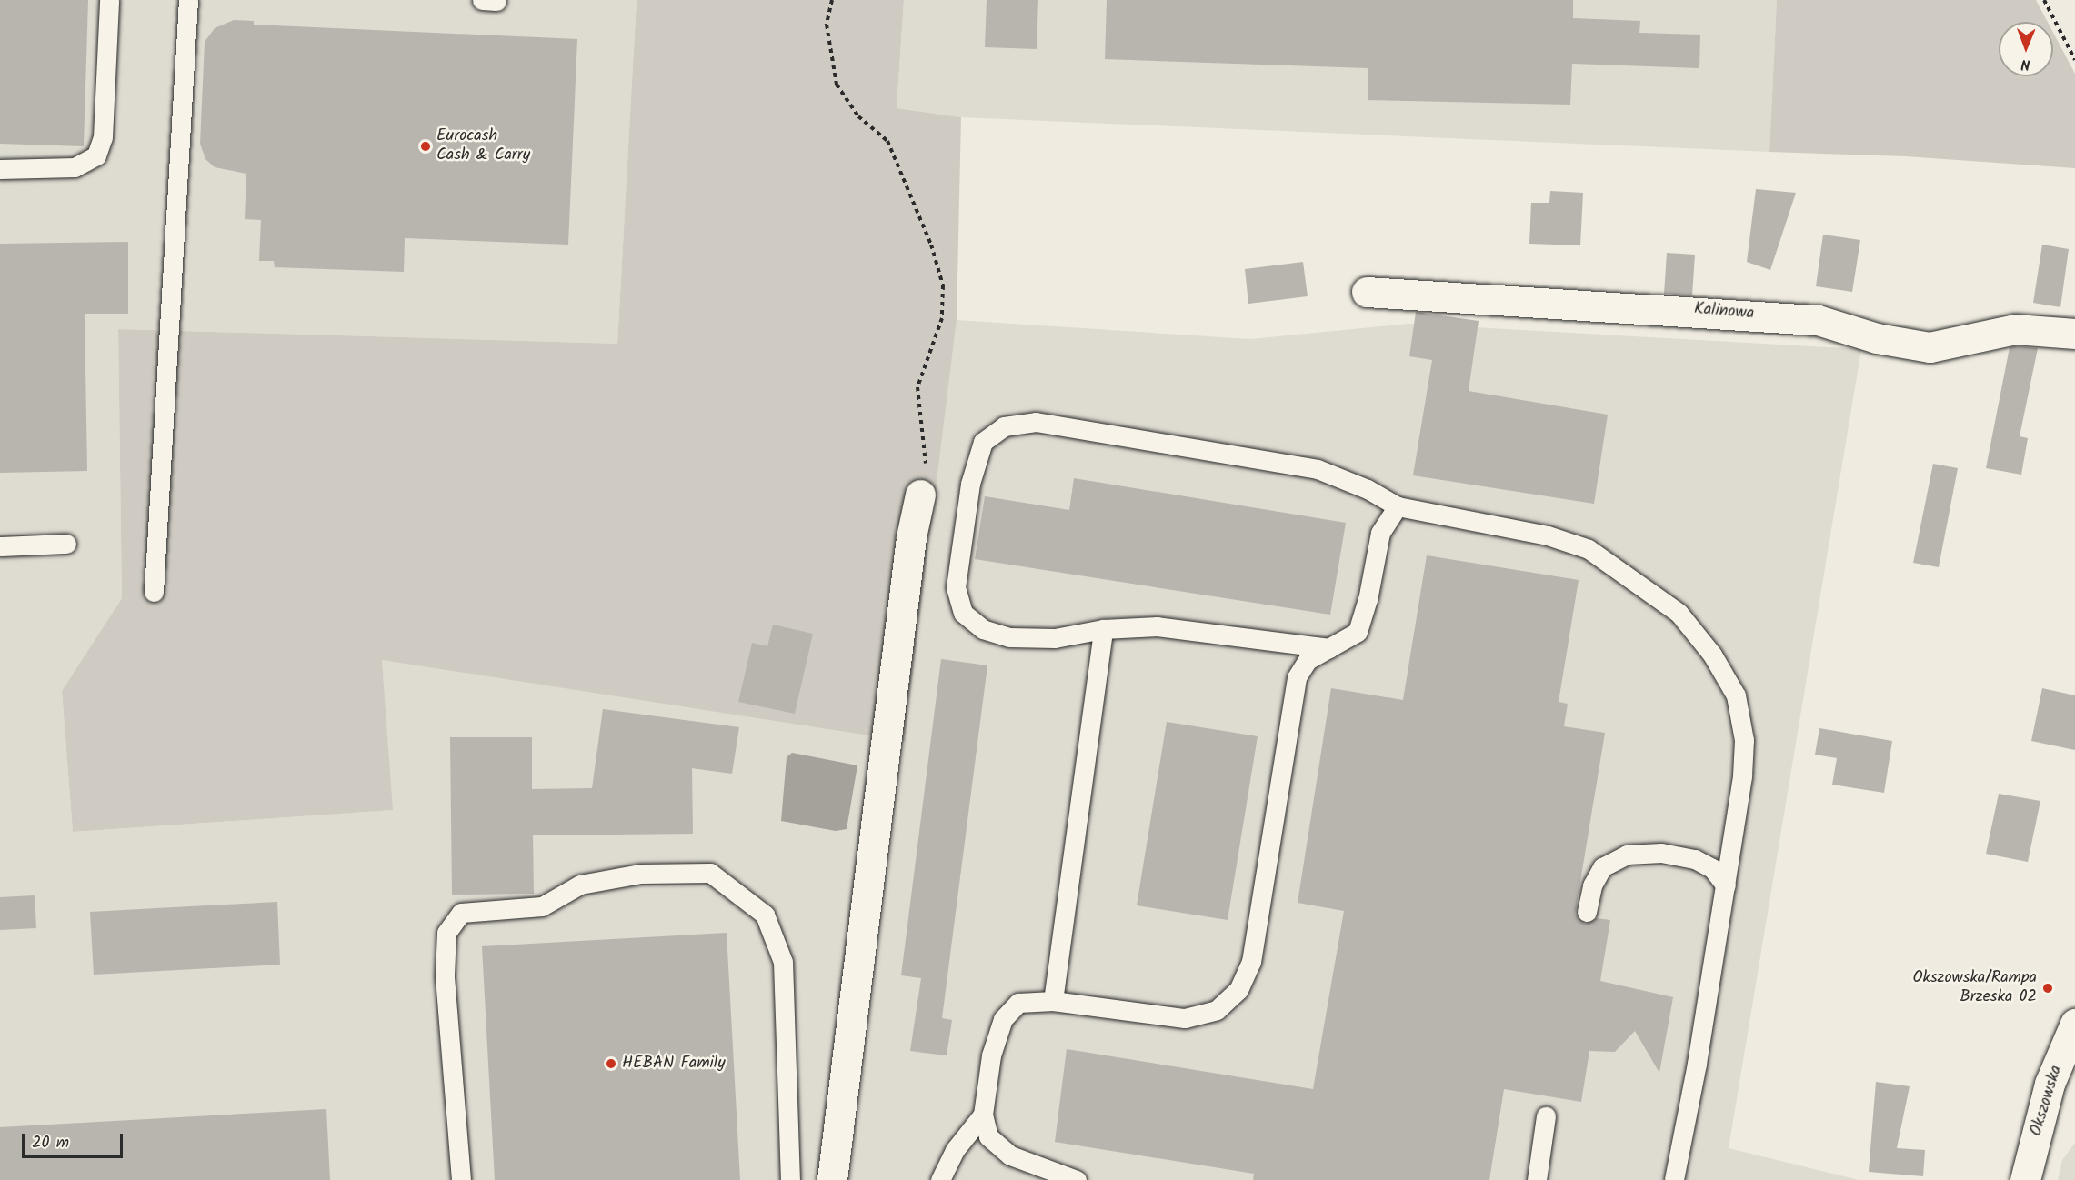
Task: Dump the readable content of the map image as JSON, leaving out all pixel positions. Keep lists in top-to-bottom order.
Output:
{
  "streets": {
    "street": ["Kalinowa", "Okszowska"]
  },
  "places": ["Eurocash Cash & Carry", "Okszowska/Rampa Brzeska 02", "HEBAN Family"],
  "scale_bar": "20 m",
  "north": "bottom"
}
